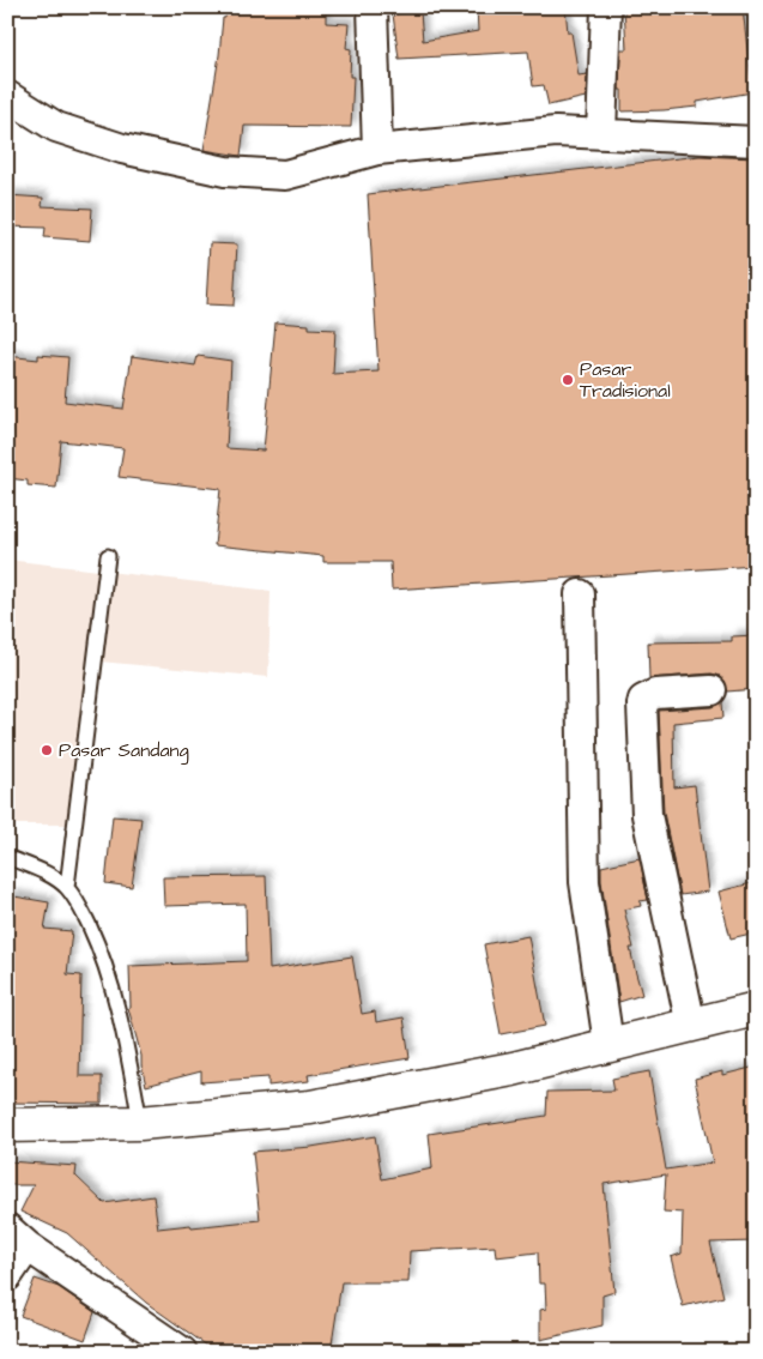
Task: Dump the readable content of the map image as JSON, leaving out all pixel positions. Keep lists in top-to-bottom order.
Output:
{
  "places": ["Pasar Tradisional", "Pasar Sandang"]
}
